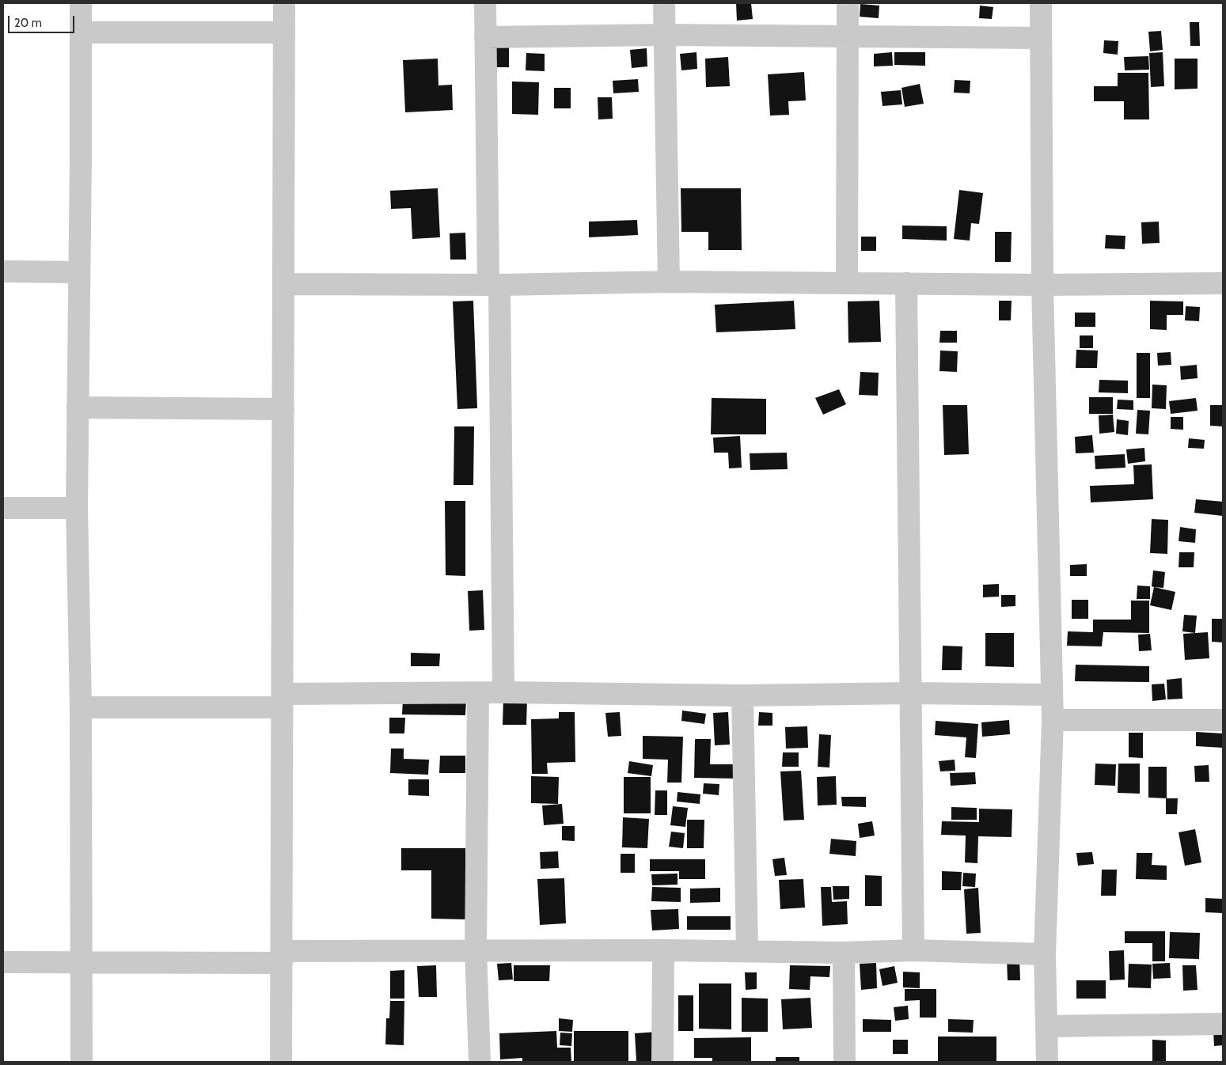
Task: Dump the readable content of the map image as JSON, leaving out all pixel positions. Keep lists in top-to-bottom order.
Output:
{
  "scale_bar": "20 m"
}
